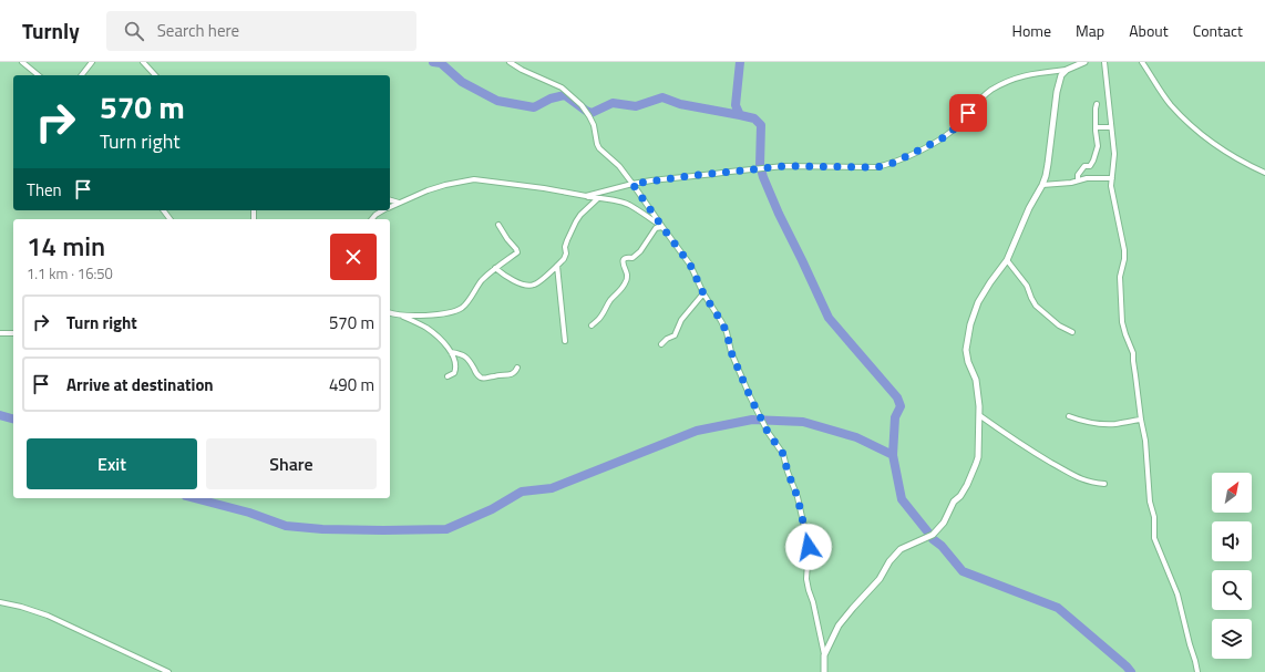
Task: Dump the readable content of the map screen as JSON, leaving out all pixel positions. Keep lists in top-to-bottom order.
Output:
{
  "north": "top right",
  "page": {
    "header": "Turnly",
    "search": "Search here",
    "nav": [
      "Home",
      "Map",
      "About",
      "Contact"
    ],
    "turn": ["570 m", "Turn right"],
    "then": "Then",
    "heading": ["14 min", "1.1 km · 16:50"],
    "list": [
      {
        "name": "Turn right",
        "value": "570 m"
      },
      {
        "name": "Arrive at destination",
        "value": "490 m"
      }
    ],
    "buttons": ["Exit", "Share"]
  }
}
